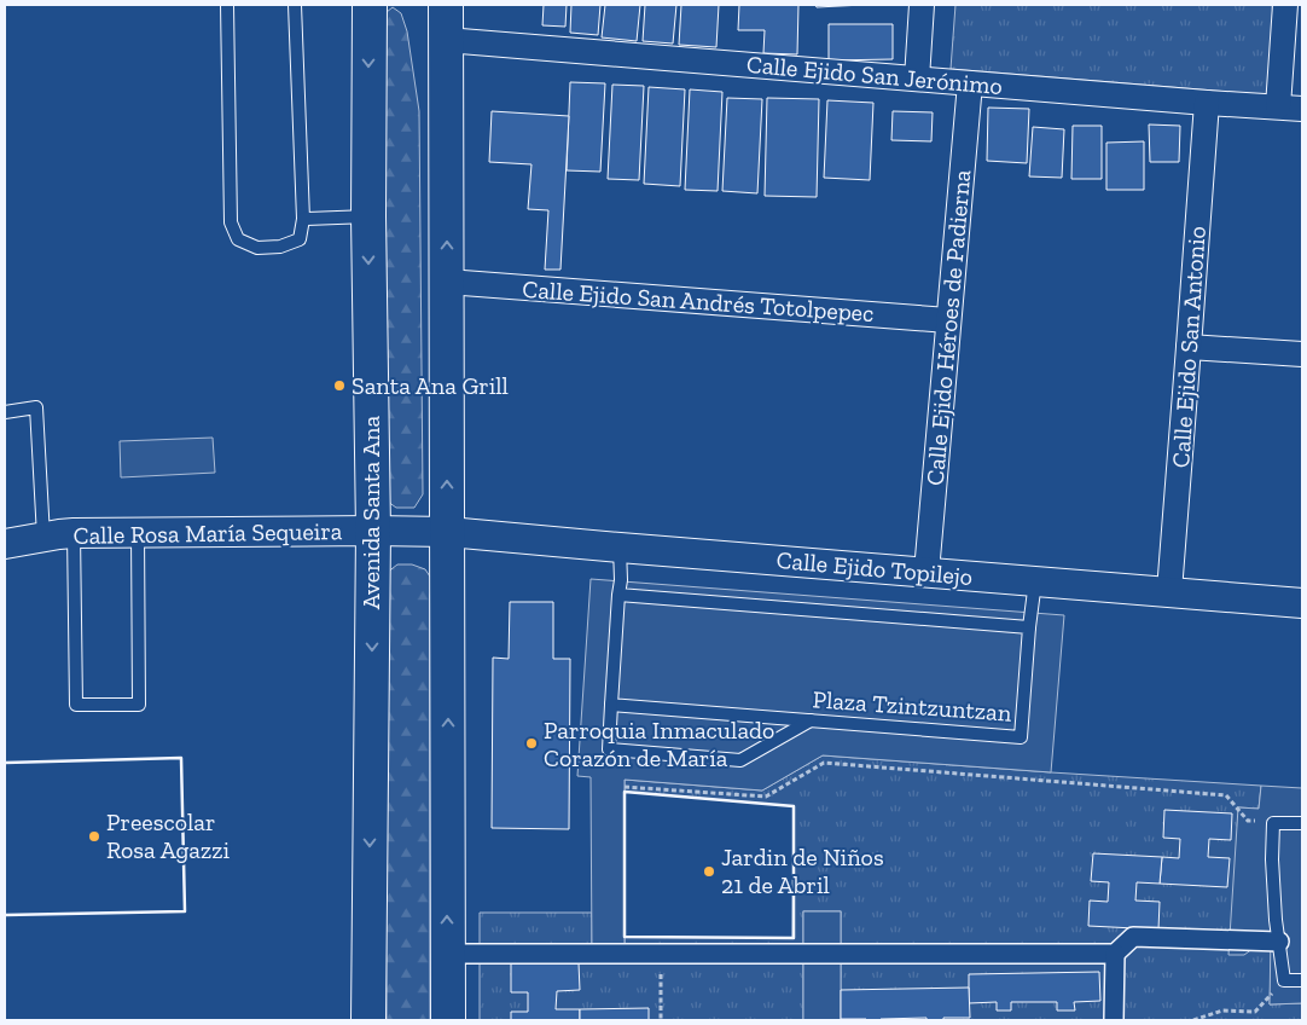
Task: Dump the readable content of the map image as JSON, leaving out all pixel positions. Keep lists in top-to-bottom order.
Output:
{
  "streets": {
    "main road": ["Avenida Santa Ana"],
    "street": [
      "Calle Ejido San Jerónimo",
      "Calle Ejido San Andrés Totolpepec",
      "Calle Ejido Héroes de Padierna",
      "Calle Ejido San Antonio",
      "Calle Rosa María Sequeira",
      "Calle Ejido Topilejo"
    ],
    "lane": ["Plaza Tzintzuntzan"]
  },
  "crossings": [
    ["Calle Ejido San Jerónimo", "Calle Ejido Héroes de Padierna"],
    ["Calle Ejido San Jerónimo", "Calle Ejido San Antonio"],
    ["Calle Ejido San Andrés Totolpepec", "Calle Ejido Héroes de Padierna"],
    ["Calle Ejido Héroes de Padierna", "Calle Ejido Topilejo"],
    ["Calle Ejido San Antonio", "Calle Ejido Topilejo"],
    ["Avenida Santa Ana", "Calle Rosa María Sequeira"],
    ["Calle Rosa María Sequeira", "Calle Ejido Topilejo"]
  ],
  "places": [
    "Santa Ana Grill",
    "Parroquia Inmaculado Corazón de María",
    "Preescolar Rosa Agazzi",
    "Jardin de Niños 21 de Abril"
  ]
}
